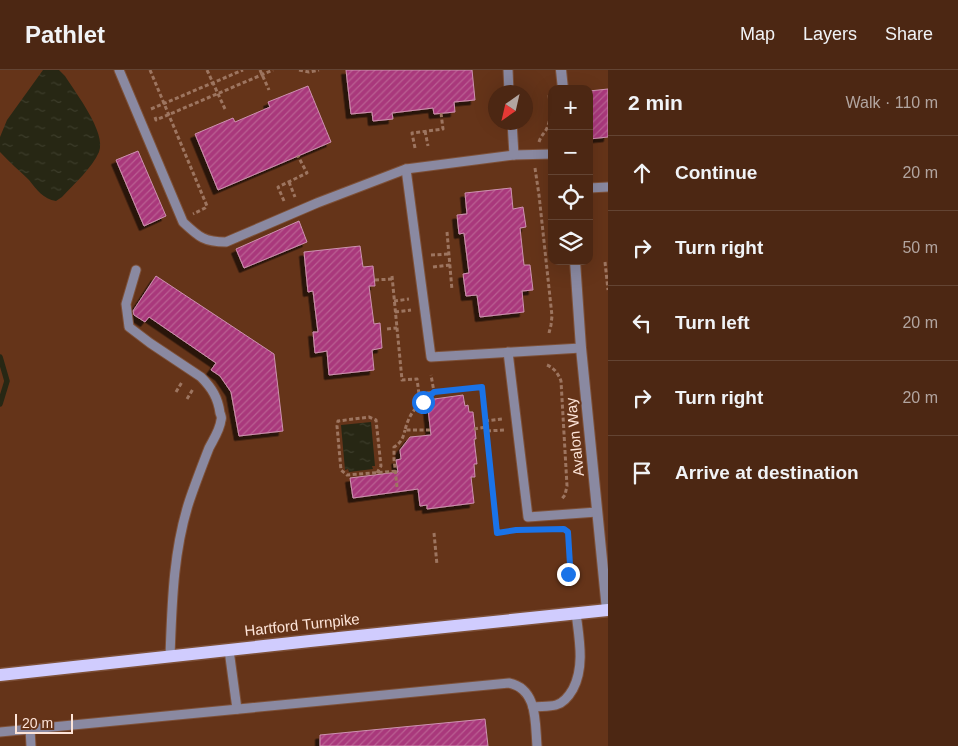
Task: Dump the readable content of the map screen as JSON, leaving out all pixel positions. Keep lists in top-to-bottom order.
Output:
{
  "streets": {
    "main road": ["Hartford Turnpike"],
    "street": ["Avalon Way"]
  },
  "crossings": [
    ["Avalon Way", "Hartford Turnpike"]
  ],
  "scale_bar": "20 m",
  "north": "bottom left",
  "page": {
    "header": "Pathlet",
    "nav": ["Map", "Layers", "Share"],
    "heading": ["2 min", "Walk · 110 m"],
    "map_buttons": ["+", "−"],
    "list": [
      ["Continue", "20 m"],
      ["Turn right", "50 m"],
      ["Turn left", "20 m"],
      ["Turn right", "20 m"],
      "Arrive at destination"
    ],
    "scale": "20 m"
  }
}
